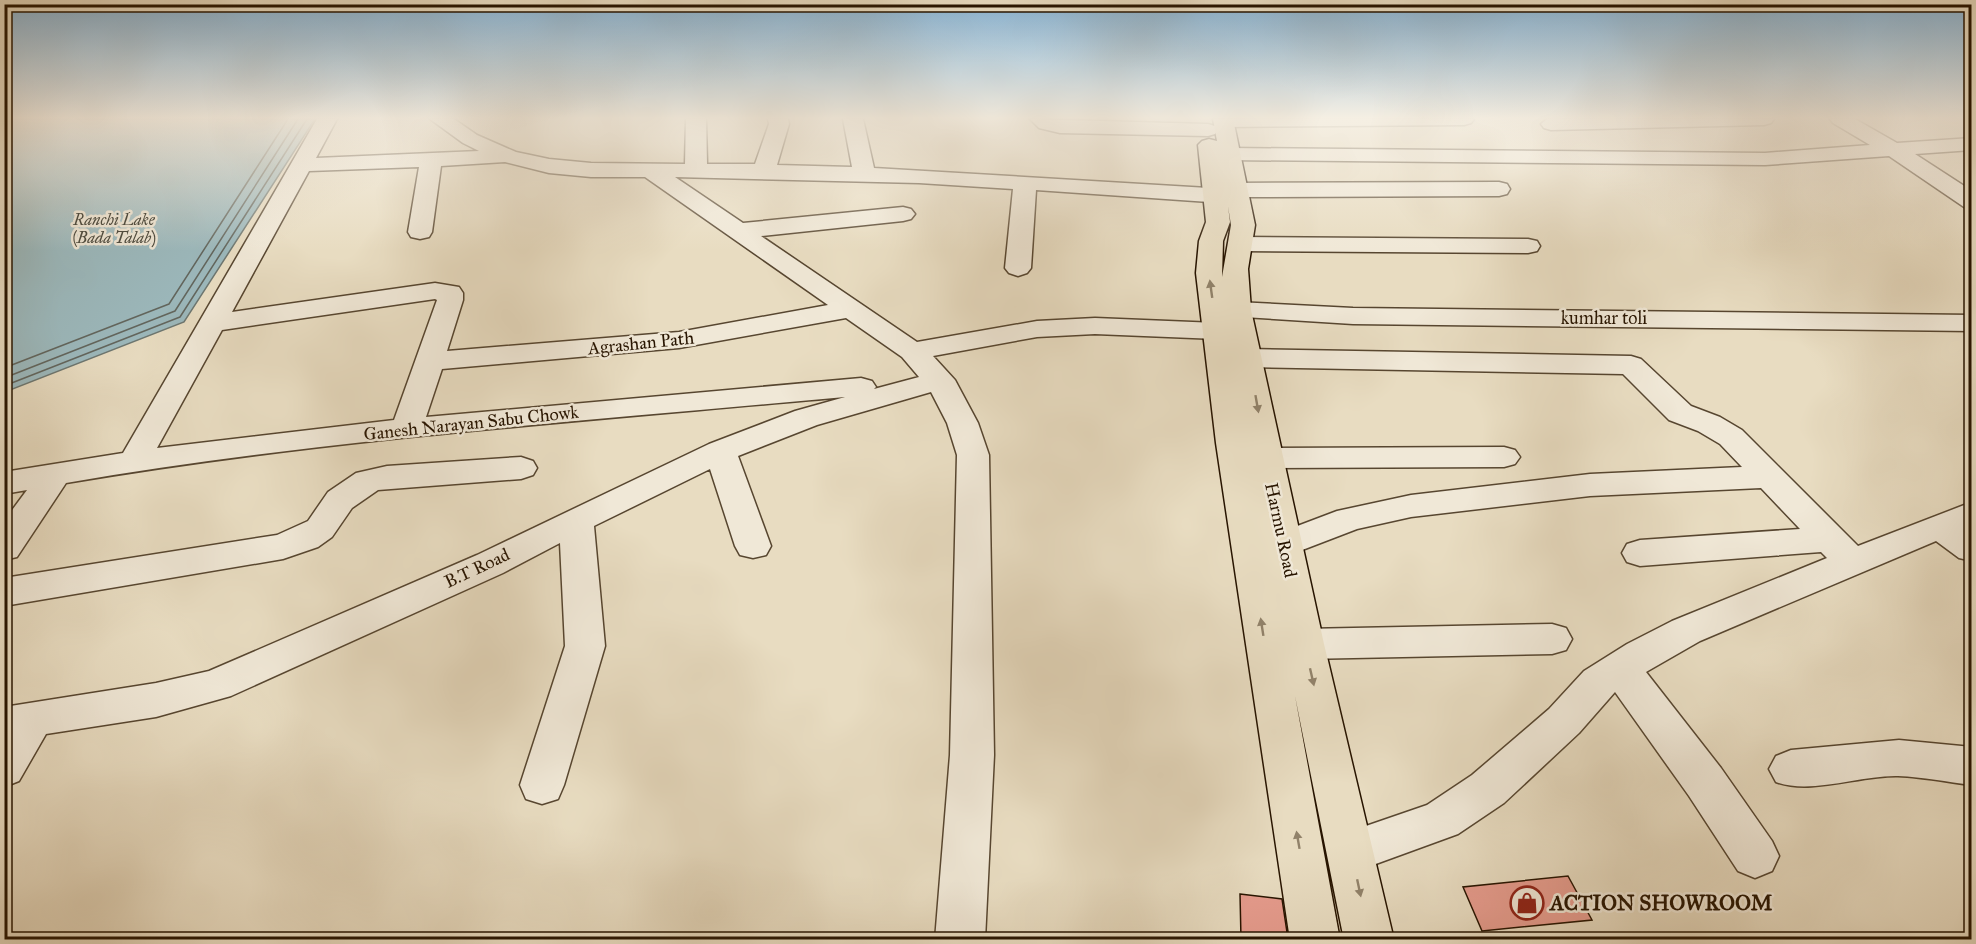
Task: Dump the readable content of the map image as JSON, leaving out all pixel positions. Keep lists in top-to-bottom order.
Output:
{
  "streets": {
    "main road": ["Harmu Road"],
    "street": [
      "kumhar toli",
      "Agrashan Path",
      "Ganesh Narayan Sabu Chowk",
      "B.T Road"
    ]
  },
  "crossings": [
    ["kumhar toli", "Harmu Road"],
    ["Ganesh Narayan Sabu Chowk", "B.T Road"]
  ],
  "water": ["Ranchi Lake (Bada Talab)"],
  "places": {
    "shop": ["ACTION SHOWROOM"]
  }
}
